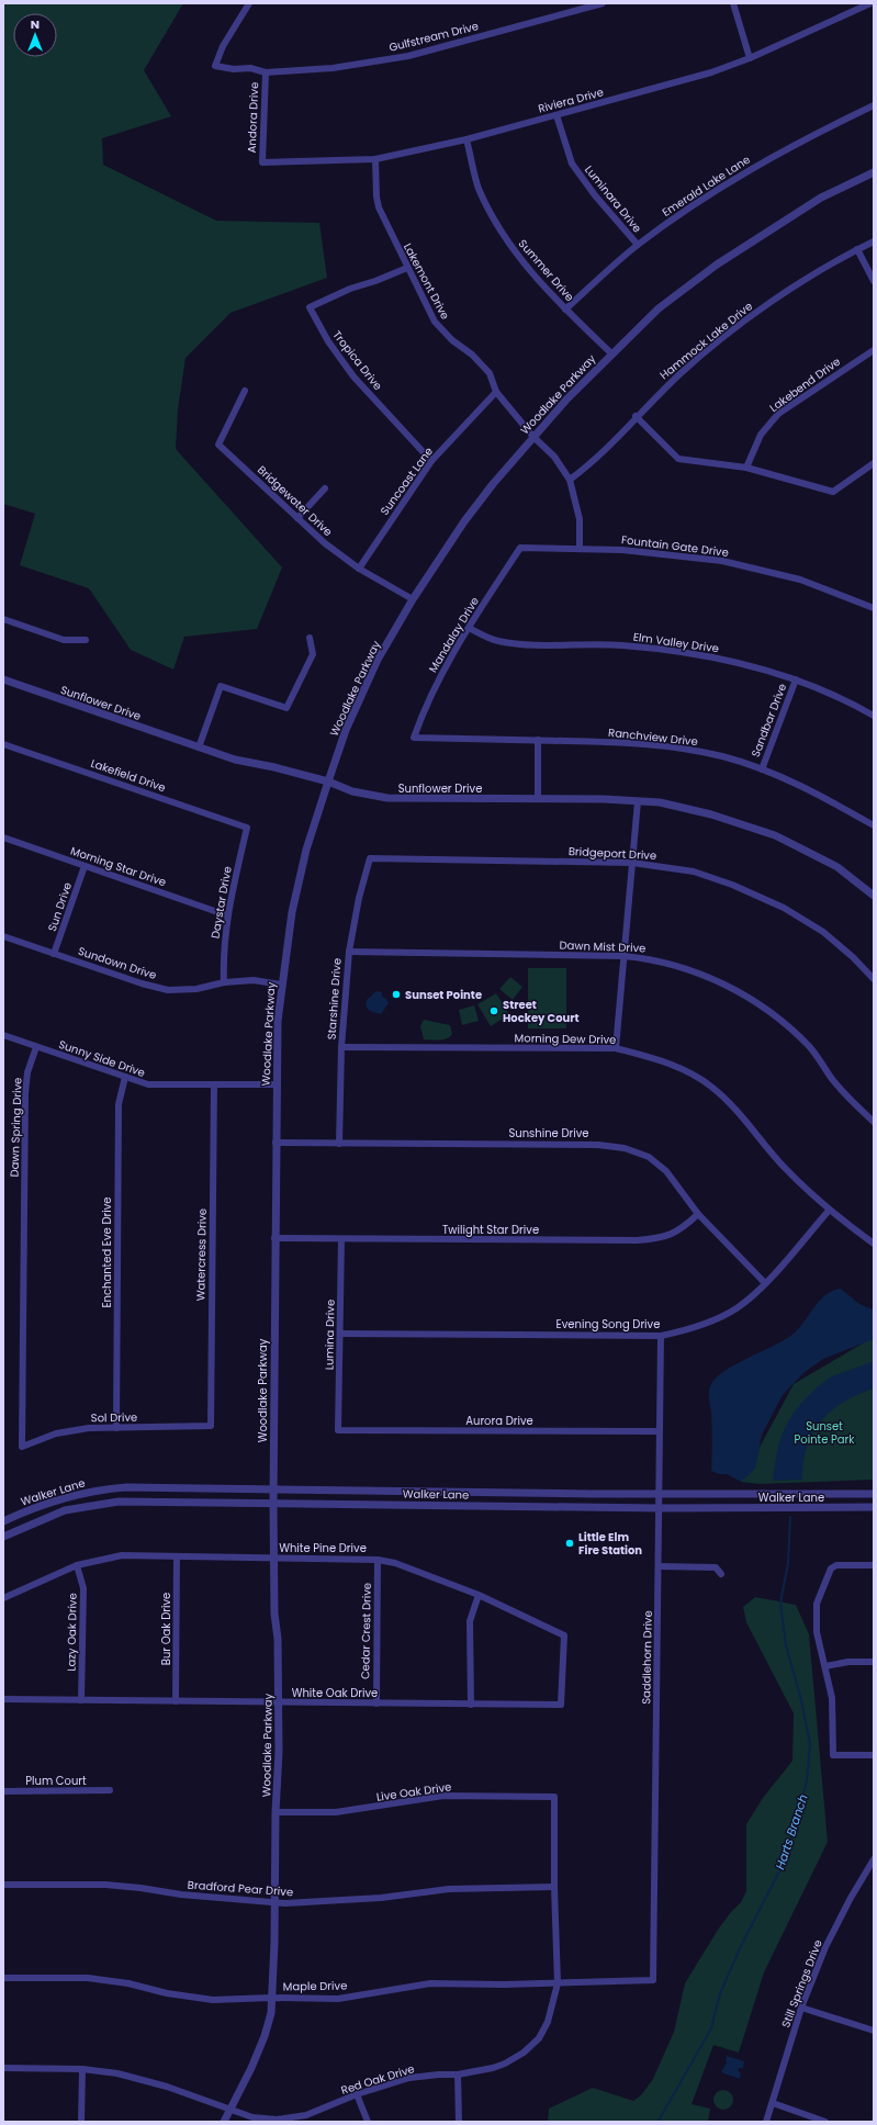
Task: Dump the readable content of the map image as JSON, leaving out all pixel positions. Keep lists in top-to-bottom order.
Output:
{
  "streets": {
    "street": [
      "Gulfstream Drive",
      "Riviera Drive",
      "Andora Drive",
      "Emerald Lake Lane",
      "Luminara Drive",
      "Summer Drive",
      "Lakemont Drive",
      "Hammock Lake Drive",
      "Tropica Drive",
      "Lakebend Drive",
      "Woodlake Parkway",
      "Suncoast Lane",
      "Bridgewater Drive",
      "Fountain Gate Drive",
      "Mandalay Drive",
      "Elm Valley Drive",
      "Sunflower Drive",
      "Sandbar Drive",
      "Ranchview Drive",
      "Lakefield Drive",
      "Bridgeport Drive",
      "Morning Star Drive",
      "Daystar Drive",
      "Sun Drive",
      "Dawn Mist Drive",
      "Sundown Drive",
      "Starshine Drive",
      "Morning Dew Drive",
      "Sunny Side Drive",
      "Dawn Spring Drive",
      "Sunshine Drive",
      "Twilight Star Drive",
      "Enchanted Eve Drive",
      "Watercress Drive",
      "Evening Song Drive",
      "Lumina Drive",
      "Sol Drive",
      "Aurora Drive",
      "Walker Lane",
      "White Pine Drive",
      "Bur Oak Drive",
      "Cedar Crest Drive",
      "Lazy Oak Drive",
      "Saddlehorn Drive",
      "White Oak Drive",
      "Plum Court",
      "Live Oak Drive",
      "Bradford Pear Drive",
      "Still Springs Drive",
      "Maple Drive",
      "Red Oak Drive"
    ]
  },
  "crossings": [
    ["Gulfstream Drive", "Andora Drive"],
    ["Riviera Drive", "Andora Drive"],
    ["Riviera Drive", "Luminara Drive"],
    ["Riviera Drive", "Summer Drive"],
    ["Riviera Drive", "Lakemont Drive"],
    ["Emerald Lake Lane", "Luminara Drive"],
    ["Emerald Lake Lane", "Summer Drive"],
    ["Summer Drive", "Woodlake Parkway"],
    ["Lakemont Drive", "Hammock Lake Drive"],
    ["Lakemont Drive", "Tropica Drive"],
    ["Lakemont Drive", "Woodlake Parkway"],
    ["Lakemont Drive", "Suncoast Lane"],
    ["Lakemont Drive", "Fountain Gate Drive"],
    ["Tropica Drive", "Suncoast Lane"],
    ["Woodlake Parkway", "Bridgewater Drive"],
    ["Woodlake Parkway", "Sunflower Drive"],
    ["Woodlake Parkway", "Sundown Drive"],
    ["Woodlake Parkway", "Sunny Side Drive"],
    ["Woodlake Parkway", "Sunshine Drive"],
    ["Woodlake Parkway", "Twilight Star Drive"],
    ["Woodlake Parkway", "Walker Lane"],
    ["Woodlake Parkway", "White Pine Drive"],
    ["Woodlake Parkway", "White Oak Drive"],
    ["Woodlake Parkway", "Live Oak Drive"],
    ["Woodlake Parkway", "Bradford Pear Drive"],
    ["Woodlake Parkway", "Maple Drive"],
    ["Woodlake Parkway", "Red Oak Drive"],
    ["Suncoast Lane", "Bridgewater Drive"],
    ["Fountain Gate Drive", "Mandalay Drive"],
    ["Mandalay Drive", "Elm Valley Drive"],
    ["Mandalay Drive", "Ranchview Drive"],
    ["Elm Valley Drive", "Sandbar Drive"],
    ["Sandbar Drive", "Ranchview Drive"],
    ["Lakefield Drive", "Daystar Drive"],
    ["Bridgeport Drive", "Starshine Drive"],
    ["Morning Star Drive", "Daystar Drive"],
    ["Morning Star Drive", "Sun Drive"],
    ["Daystar Drive", "Sundown Drive"],
    ["Sun Drive", "Sundown Drive"],
    ["Dawn Mist Drive", "Starshine Drive"],
    ["Starshine Drive", "Morning Dew Drive"],
    ["Starshine Drive", "Sunshine Drive"],
    ["Morning Dew Drive", "Evening Song Drive"],
    ["Sunny Side Drive", "Dawn Spring Drive"],
    ["Sunny Side Drive", "Enchanted Eve Drive"],
    ["Sunny Side Drive", "Watercress Drive"],
    ["Dawn Spring Drive", "Sol Drive"],
    ["Sunshine Drive", "Twilight Star Drive"],
    ["Sunshine Drive", "Evening Song Drive"],
    ["Twilight Star Drive", "Lumina Drive"],
    ["Enchanted Eve Drive", "Sol Drive"],
    ["Watercress Drive", "Sol Drive"],
    ["Evening Song Drive", "Lumina Drive"],
    ["Evening Song Drive", "Saddlehorn Drive"],
    ["Lumina Drive", "Aurora Drive"],
    ["Aurora Drive", "Saddlehorn Drive"],
    ["Walker Lane", "Saddlehorn Drive"],
    ["White Pine Drive", "Bur Oak Drive"],
    ["White Pine Drive", "Cedar Crest Drive"],
    ["White Pine Drive", "Lazy Oak Drive"],
    ["White Pine Drive", "White Oak Drive"],
    ["Bur Oak Drive", "White Oak Drive"],
    ["Cedar Crest Drive", "White Oak Drive"],
    ["Lazy Oak Drive", "White Oak Drive"],
    ["Saddlehorn Drive", "Maple Drive"],
    ["Live Oak Drive", "Red Oak Drive"],
    ["Bradford Pear Drive", "Red Oak Drive"],
    ["Maple Drive", "Red Oak Drive"]
  ],
  "water": ["Harts Branch"],
  "parks": ["Sunset Pointe Park"],
  "places": ["Sunset Pointe", "Street Hockey Court", "Little Elm Fire Station"],
  "north": "top"
}
